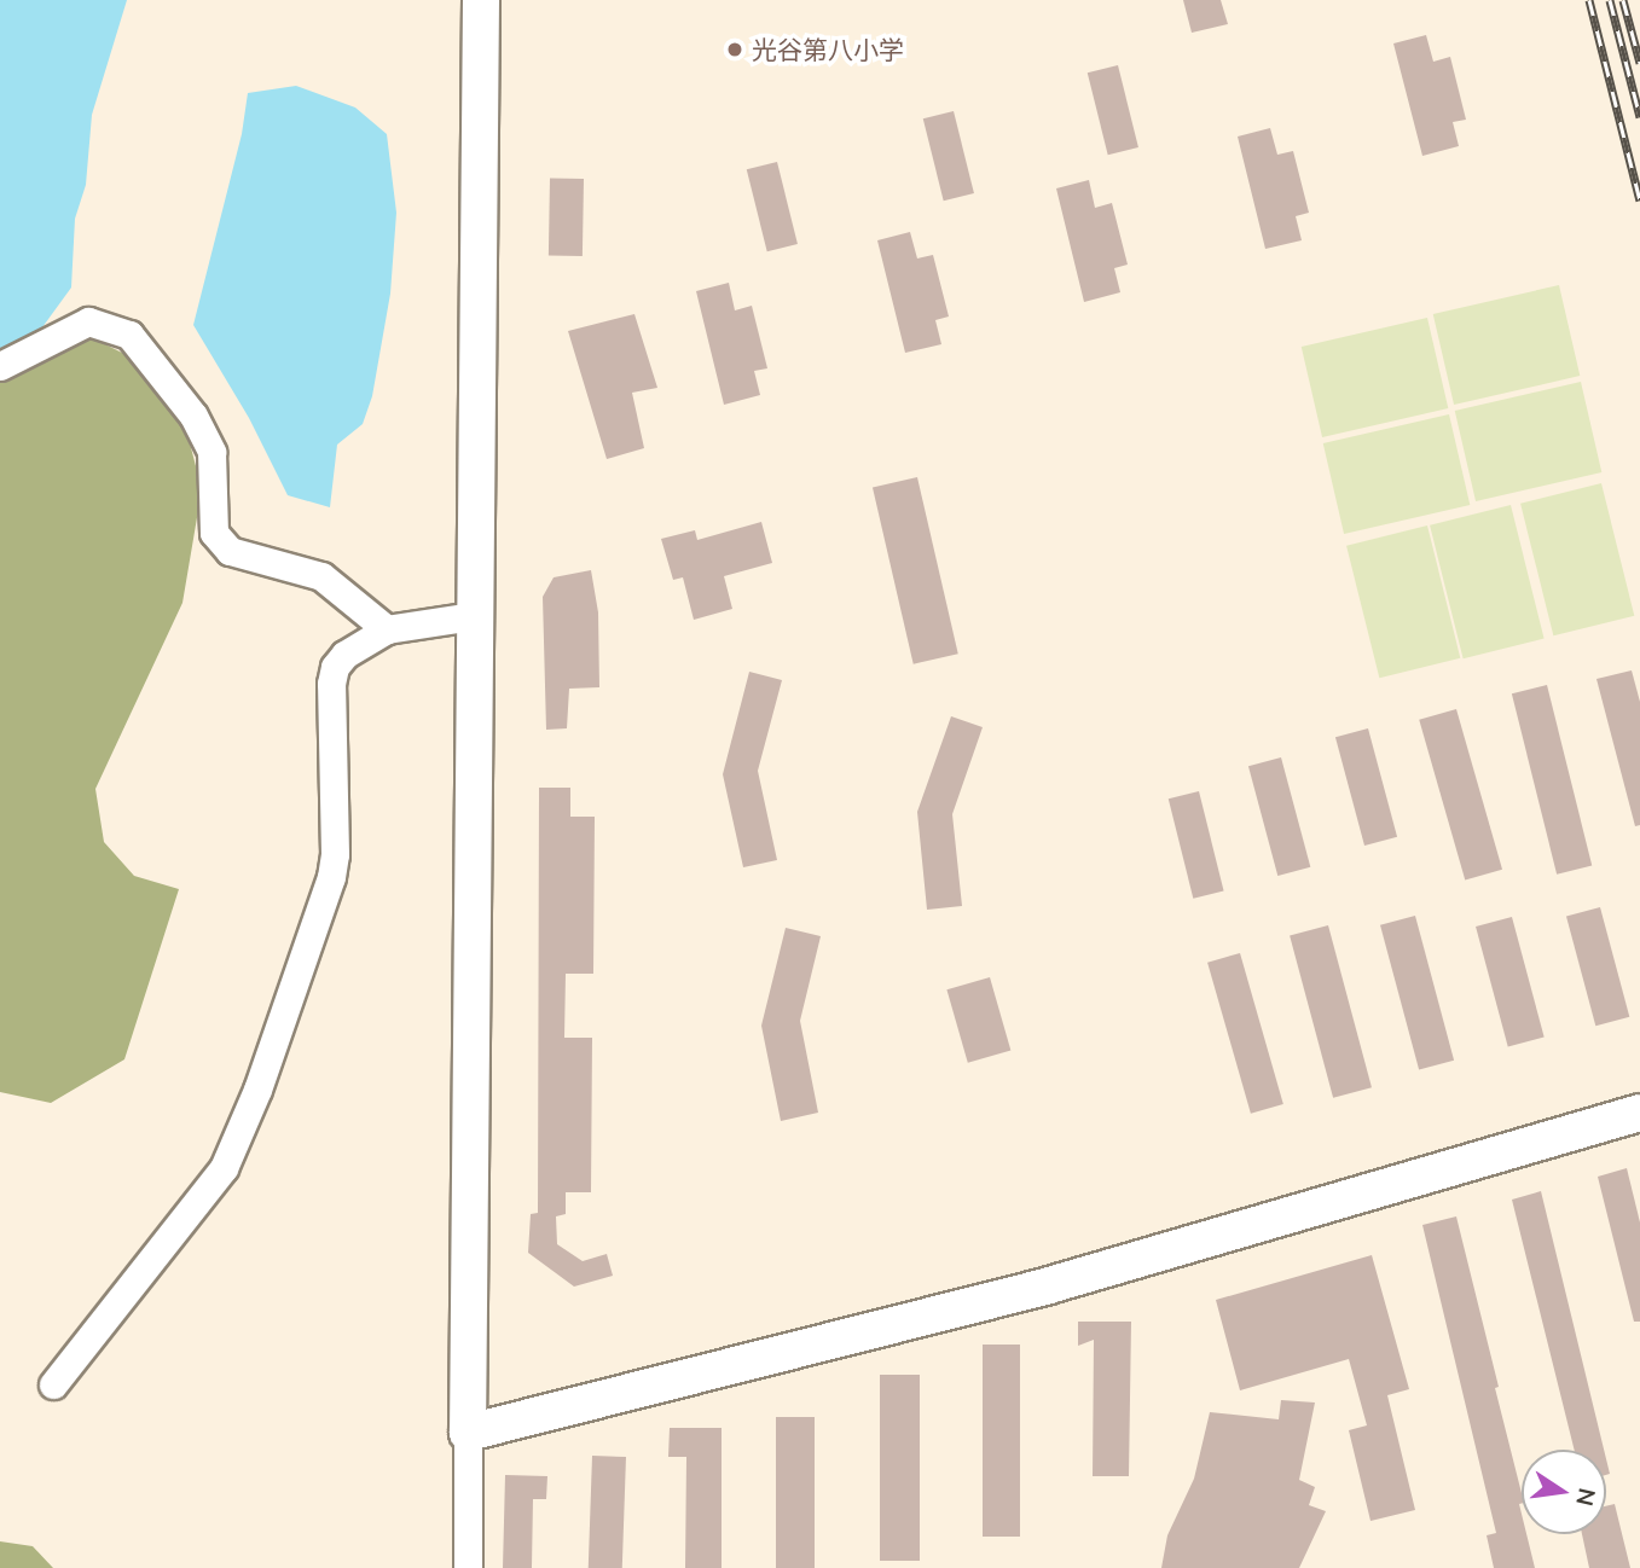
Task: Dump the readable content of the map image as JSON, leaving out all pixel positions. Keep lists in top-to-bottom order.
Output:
{
  "places": ["光谷第八小学"],
  "north": "right"
}
